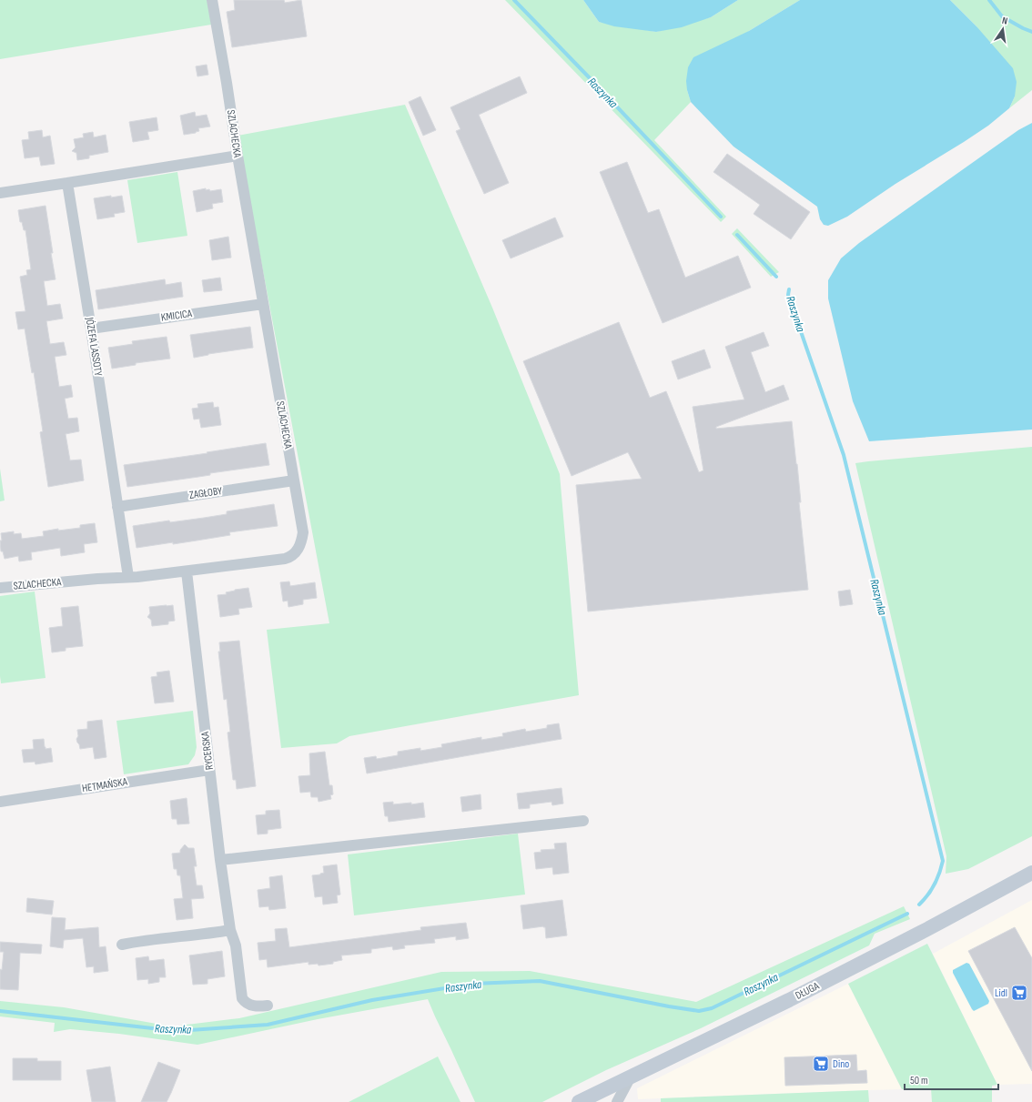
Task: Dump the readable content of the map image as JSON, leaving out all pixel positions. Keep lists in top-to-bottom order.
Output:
{
  "streets": {
    "street": [
      "SZLACHECKA",
      "KMICICA",
      "JÓZEFA LASSOTY",
      "ZAGŁOBY",
      "RYCERSKA",
      "HETMAŃSKA",
      "DŁUGA"
    ]
  },
  "crossings": [
    ["SZLACHECKA", "KMICICA"],
    ["SZLACHECKA", "JÓZEFA LASSOTY"],
    ["SZLACHECKA", "ZAGŁOBY"],
    ["SZLACHECKA", "RYCERSKA"],
    ["KMICICA", "JÓZEFA LASSOTY"],
    ["JÓZEFA LASSOTY", "ZAGŁOBY"],
    ["RYCERSKA", "HETMAŃSKA"]
  ],
  "water": ["Raszynka"],
  "places": {
    "supermarket": ["Lidl", "Dino"]
  },
  "scale_bar": "50 m",
  "north": "top"
}
